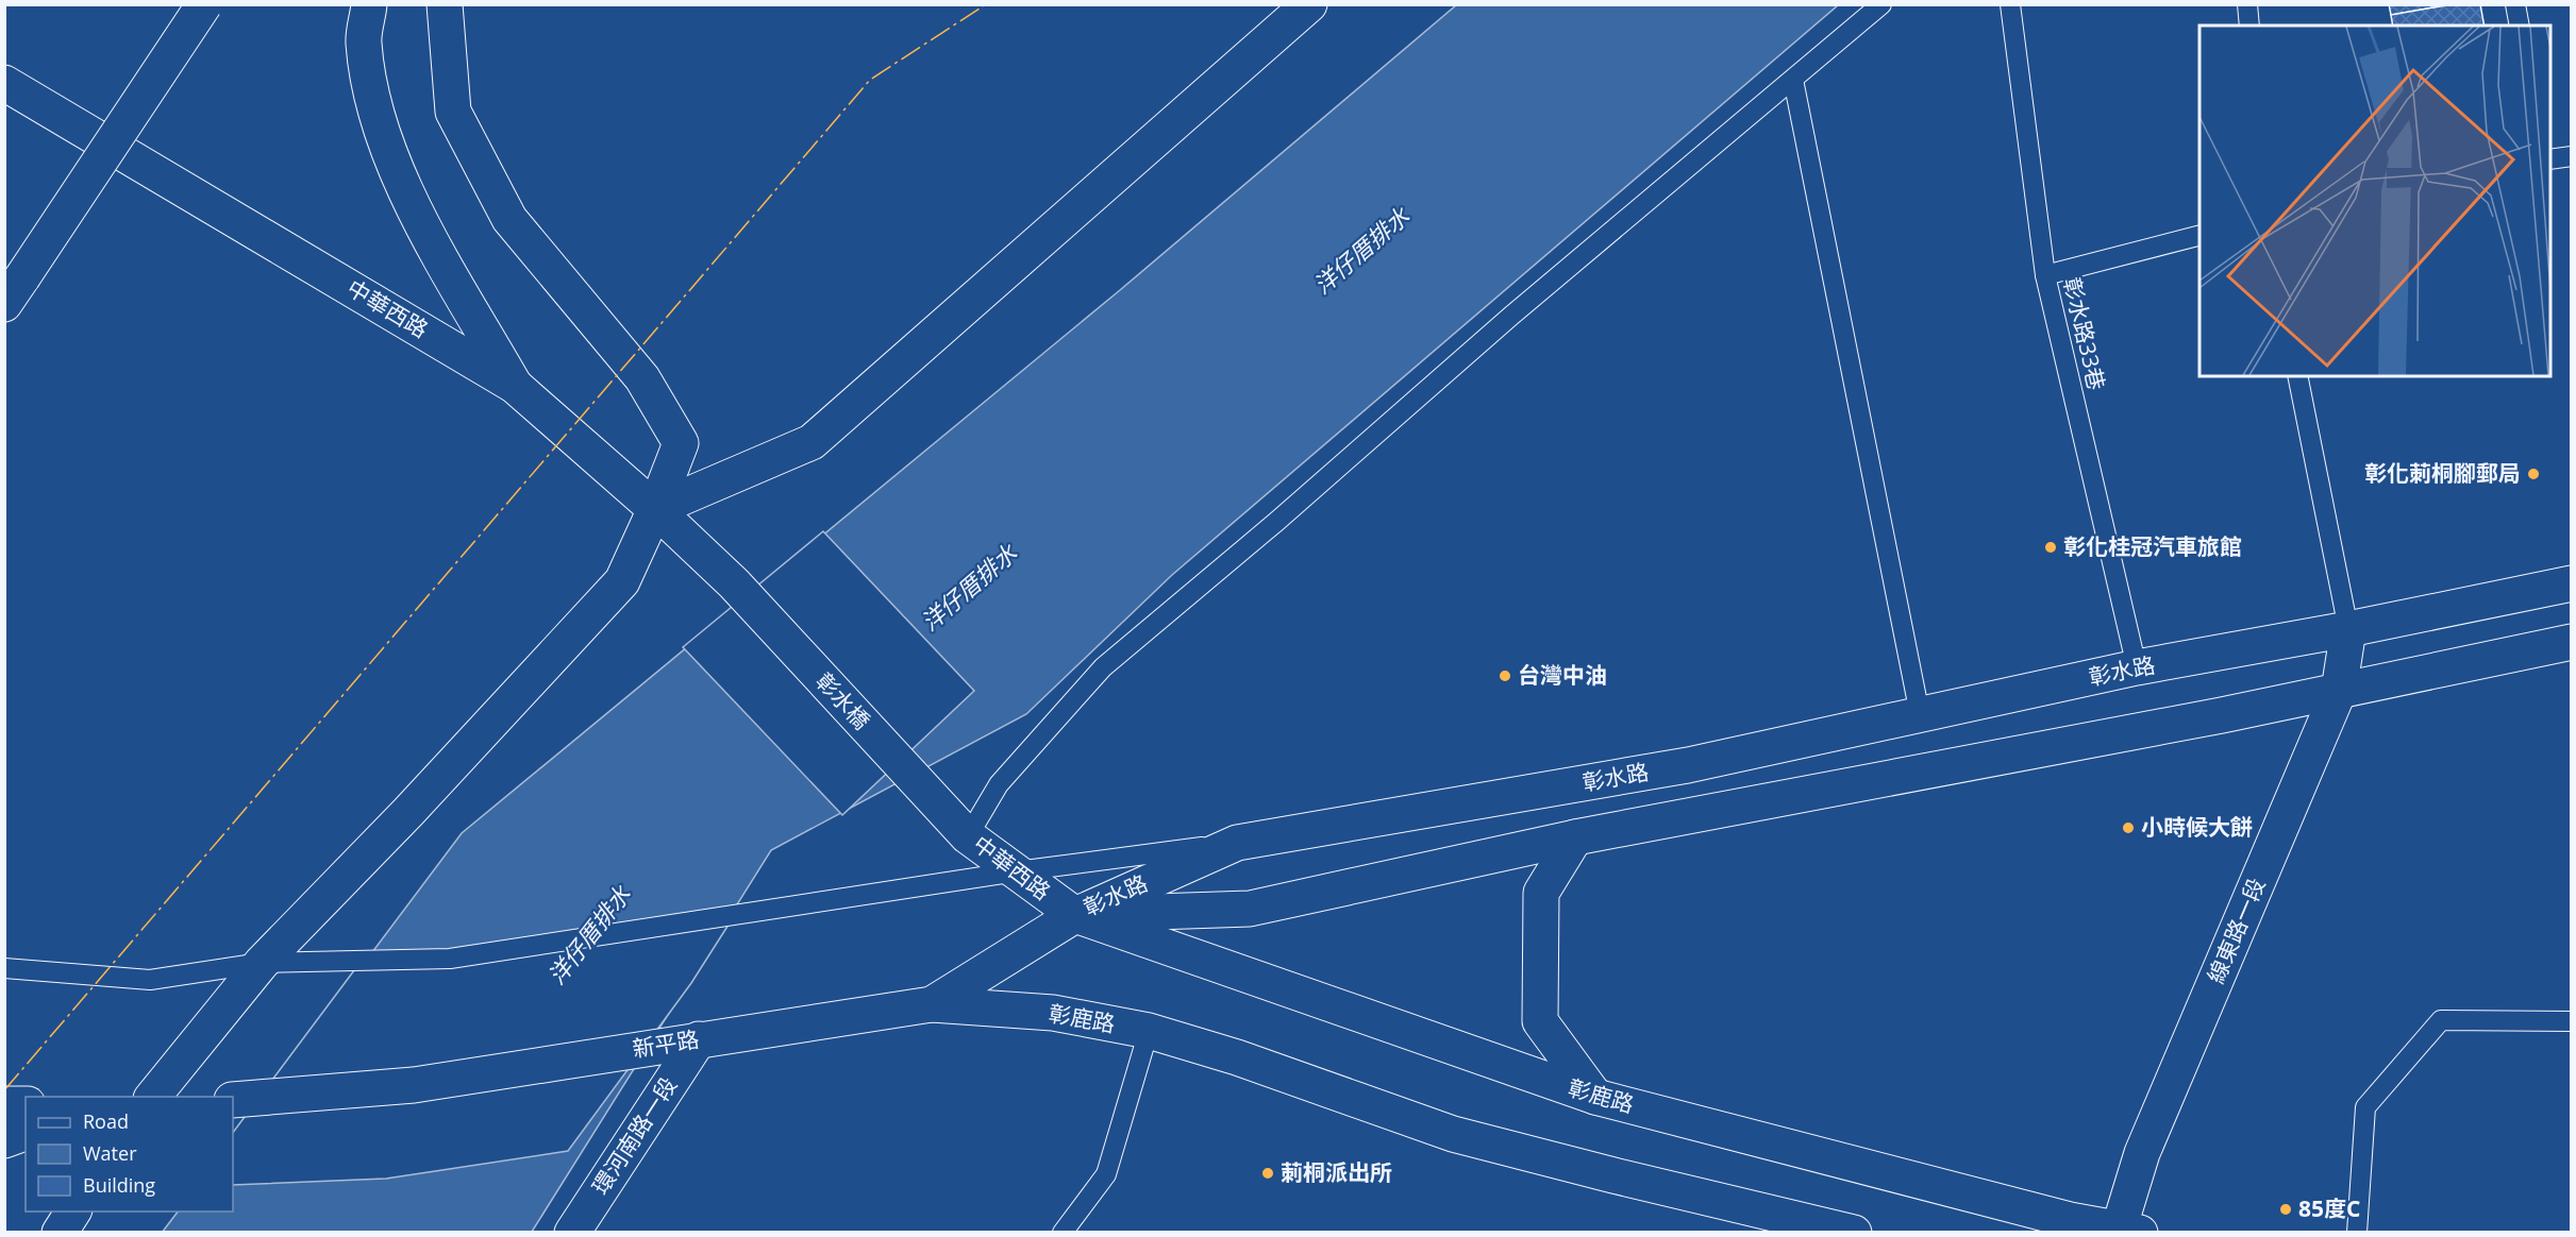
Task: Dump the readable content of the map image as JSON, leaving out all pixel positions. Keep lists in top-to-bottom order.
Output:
{
  "streets": {
    "main road": [
      "中華西路",
      "彰水路",
      "彰水橋",
      "線東路一段",
      "彰鹿路",
      "新平路",
      "環河南路一段"
    ],
    "lane": ["彰水路33巷"]
  },
  "crossings": [
    ["中華西路", "彰水路"],
    ["中華西路", "彰水橋"],
    ["中華西路", "彰鹿路"],
    ["中華西路", "新平路"],
    ["彰水路33巷", "彰水路"],
    ["彰水路", "線東路一段"],
    ["彰水路", "彰鹿路"],
    ["彰水路", "新平路"],
    ["線東路一段", "彰鹿路"],
    ["彰鹿路", "新平路"],
    ["新平路", "環河南路一段"]
  ],
  "water": ["洋仔厝排水"],
  "places": [
    "彰化莿桐腳郵局",
    "彰化桂冠汽車旅館",
    "台灣中油",
    "小時候大餅",
    "莿桐派出所",
    "85度C"
  ],
  "legend": ["Road", "Water", "Building"]
}
